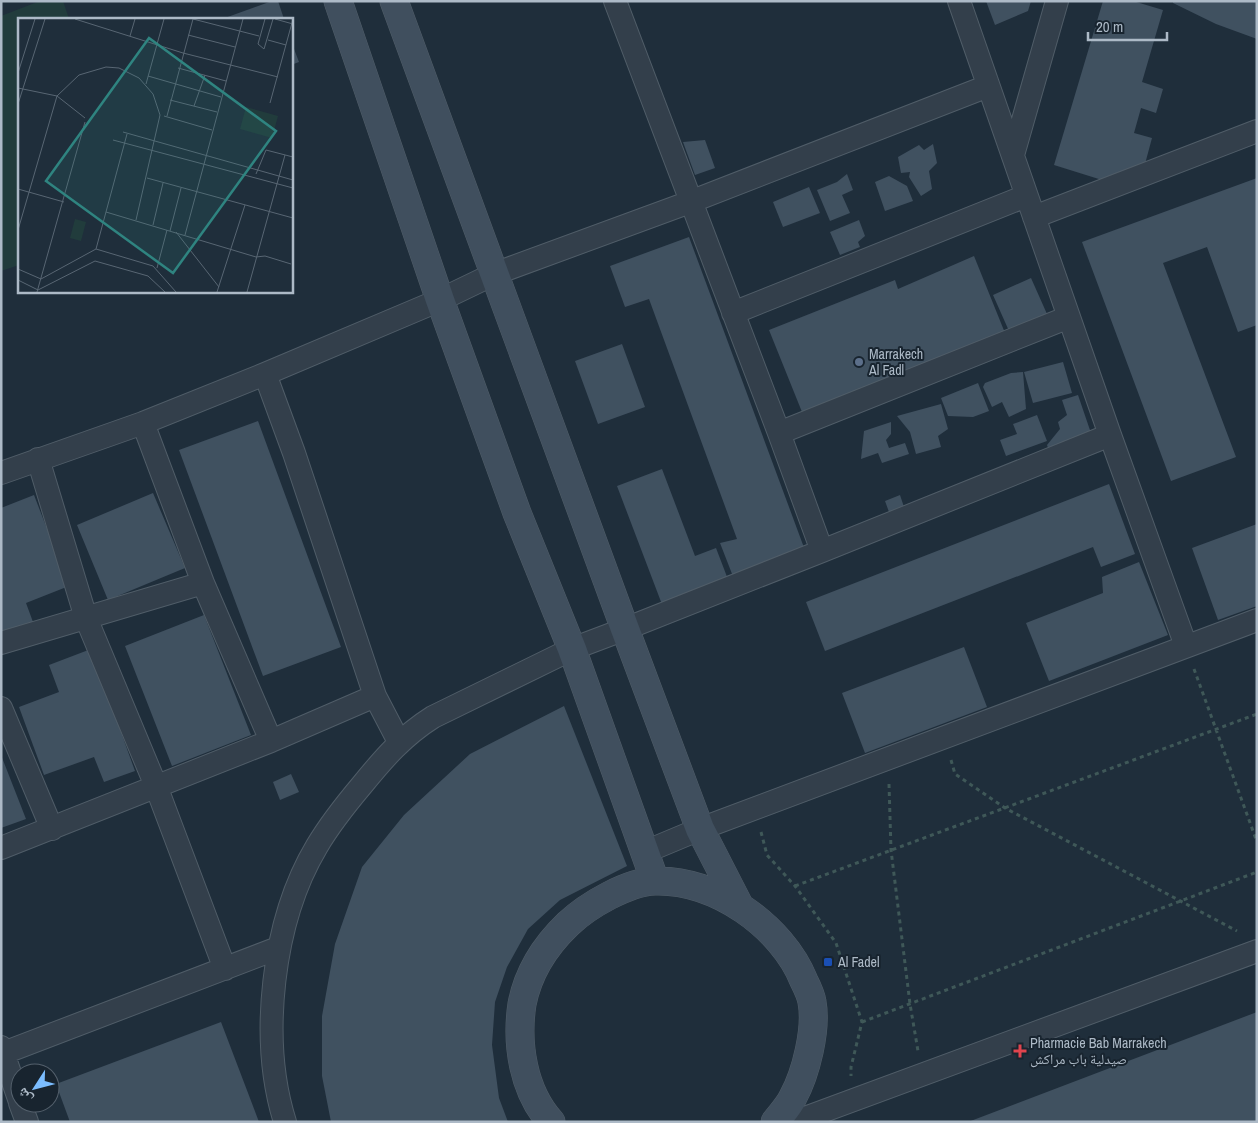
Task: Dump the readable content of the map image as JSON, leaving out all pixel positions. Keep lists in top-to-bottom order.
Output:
{
  "places": {
    "other": ["Marrakech Al Fadl"],
    "transit": ["Al Fadel"],
    "health": ["Pharmacie Bab Marrakech صيدلية باب مراكش"]
  },
  "scale_bar": "20 m",
  "north": "bottom left"
}
